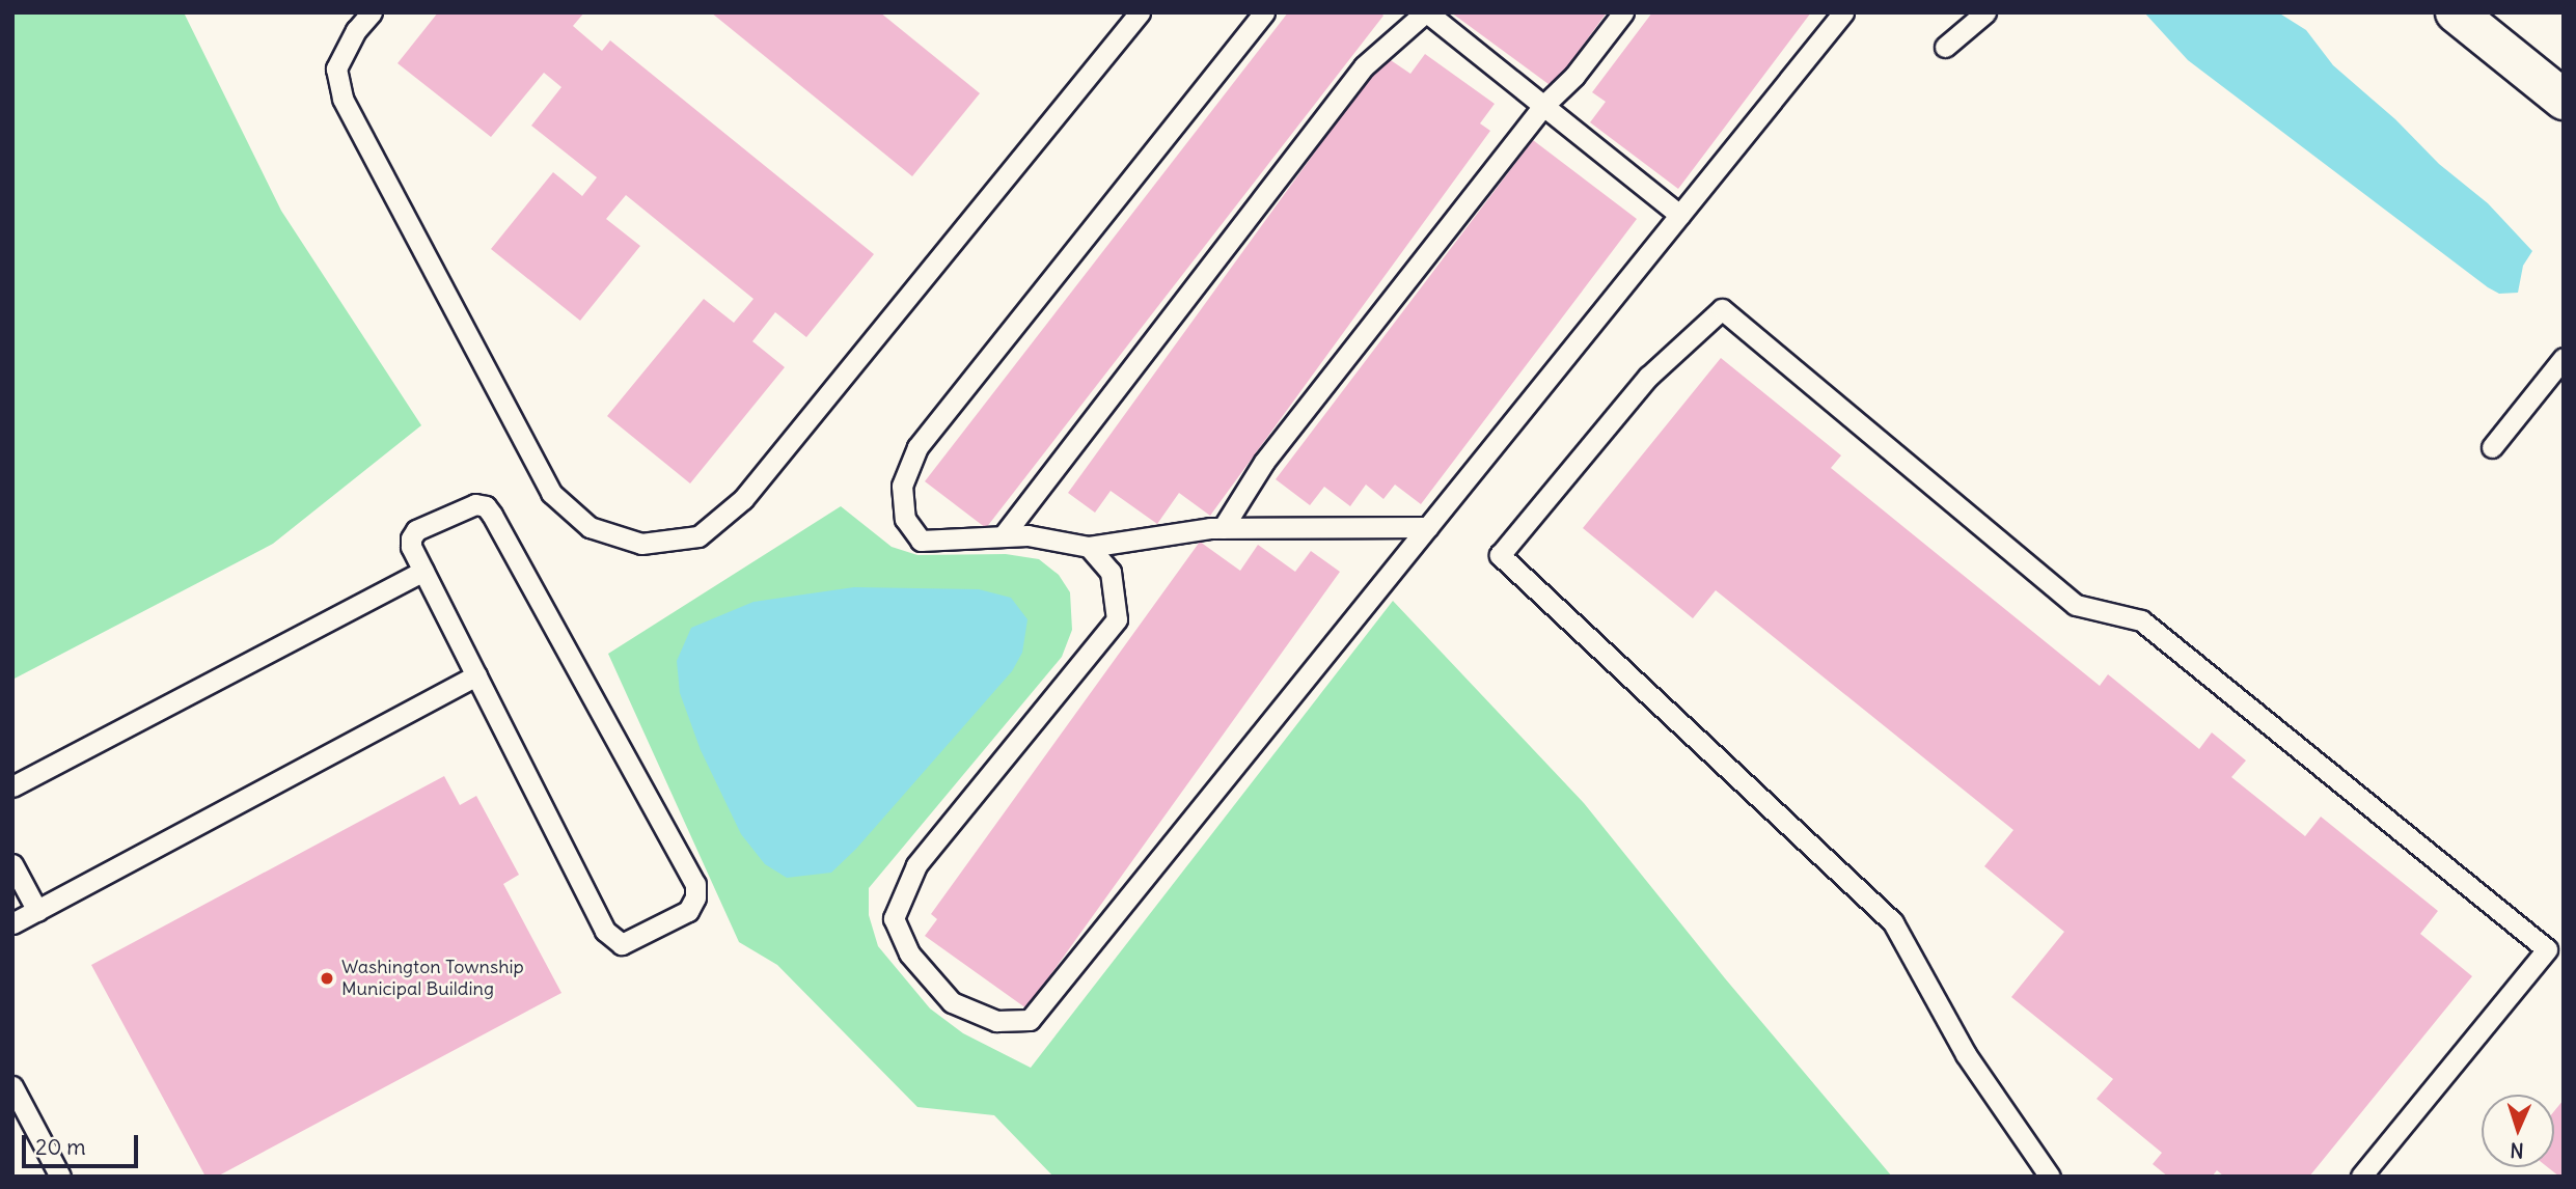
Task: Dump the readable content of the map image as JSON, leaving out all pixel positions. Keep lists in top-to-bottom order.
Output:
{
  "places": ["Washington Township Municipal Building"],
  "scale_bar": "20 m",
  "north": "bottom"
}
